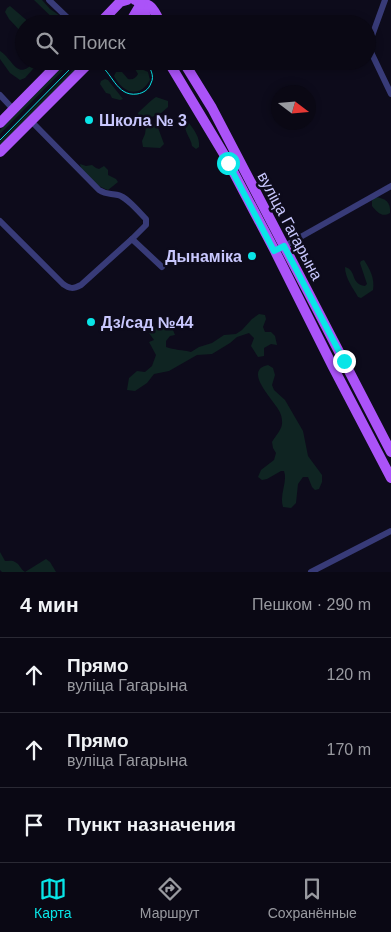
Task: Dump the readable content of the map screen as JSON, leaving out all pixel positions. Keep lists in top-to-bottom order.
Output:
{
  "streets": {
    "main road": ["вуліца Гагарына"]
  },
  "places": ["Школа № 3", "Дынаміка", "Дз/сад №44"],
  "north": "right",
  "page": {
    "search": "Поиск",
    "heading": ["4 мин", "Пешком · 290 m"],
    "list": [
      ["Прямо", "вуліца Гагарына", "120 m"],
      ["Прямо", "вуліца Гагарына", "170 m"],
      "Пункт назначения"
    ],
    "nav": ["Карта", "Маршрут", "Сохранённые"]
  }
}
